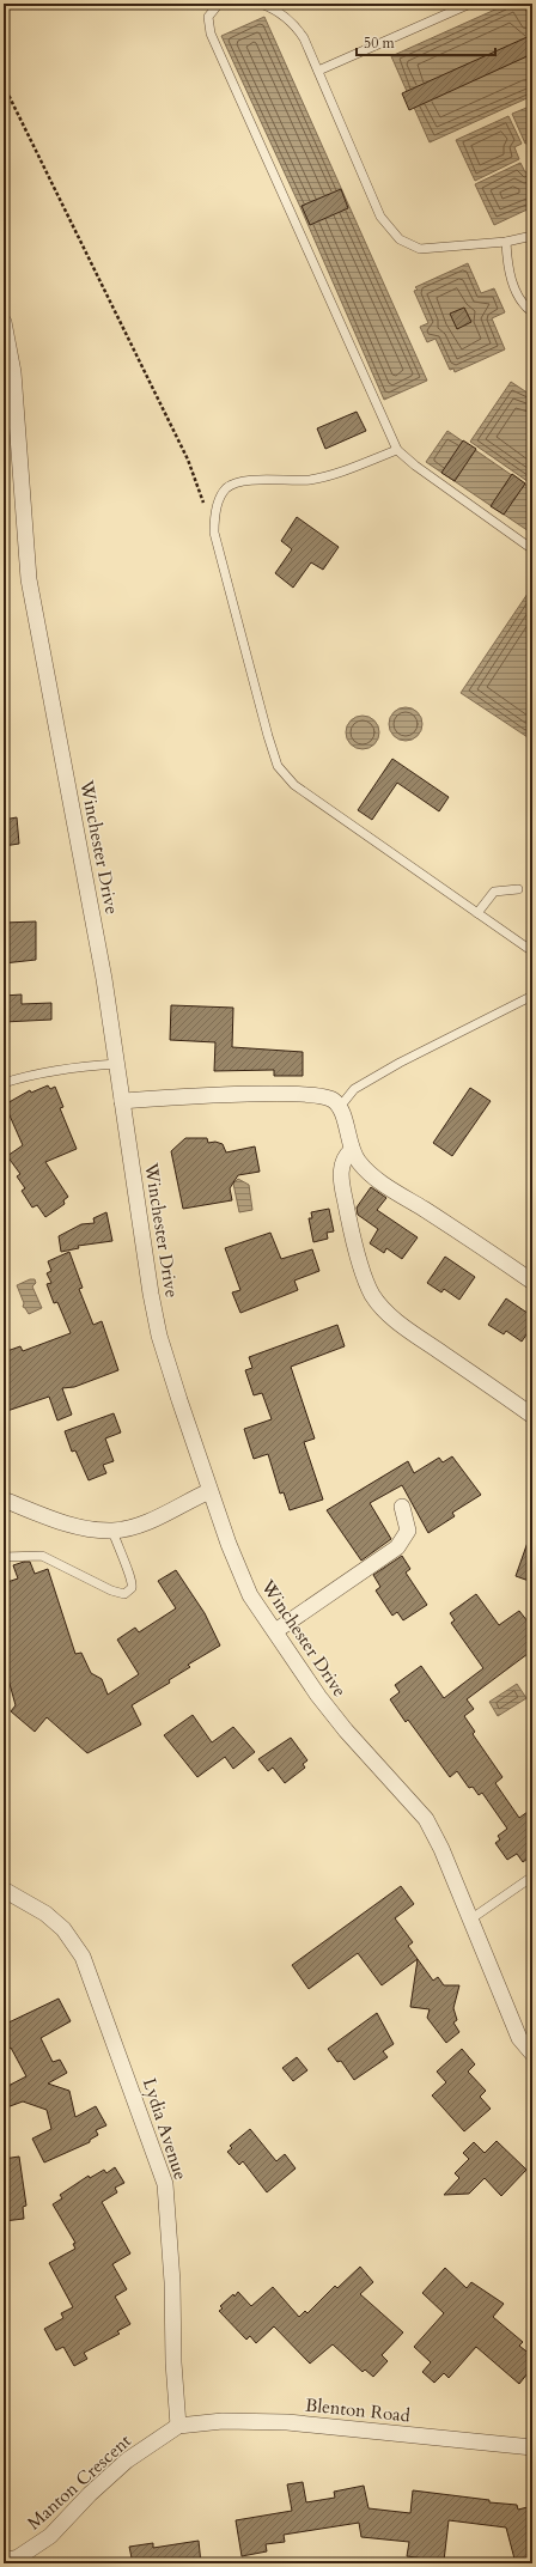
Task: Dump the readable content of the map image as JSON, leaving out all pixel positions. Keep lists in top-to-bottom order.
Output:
{
  "streets": {
    "street": [
      "Winchester Drive",
      "Lydia Avenue",
      "Blenton Road",
      "Manton Crescent"
    ]
  },
  "crossings": [
    ["Lydia Avenue", "Blenton Road"],
    ["Lydia Avenue", "Manton Crescent"],
    ["Blenton Road", "Manton Crescent"]
  ],
  "scale_bar": "50 m"
}
